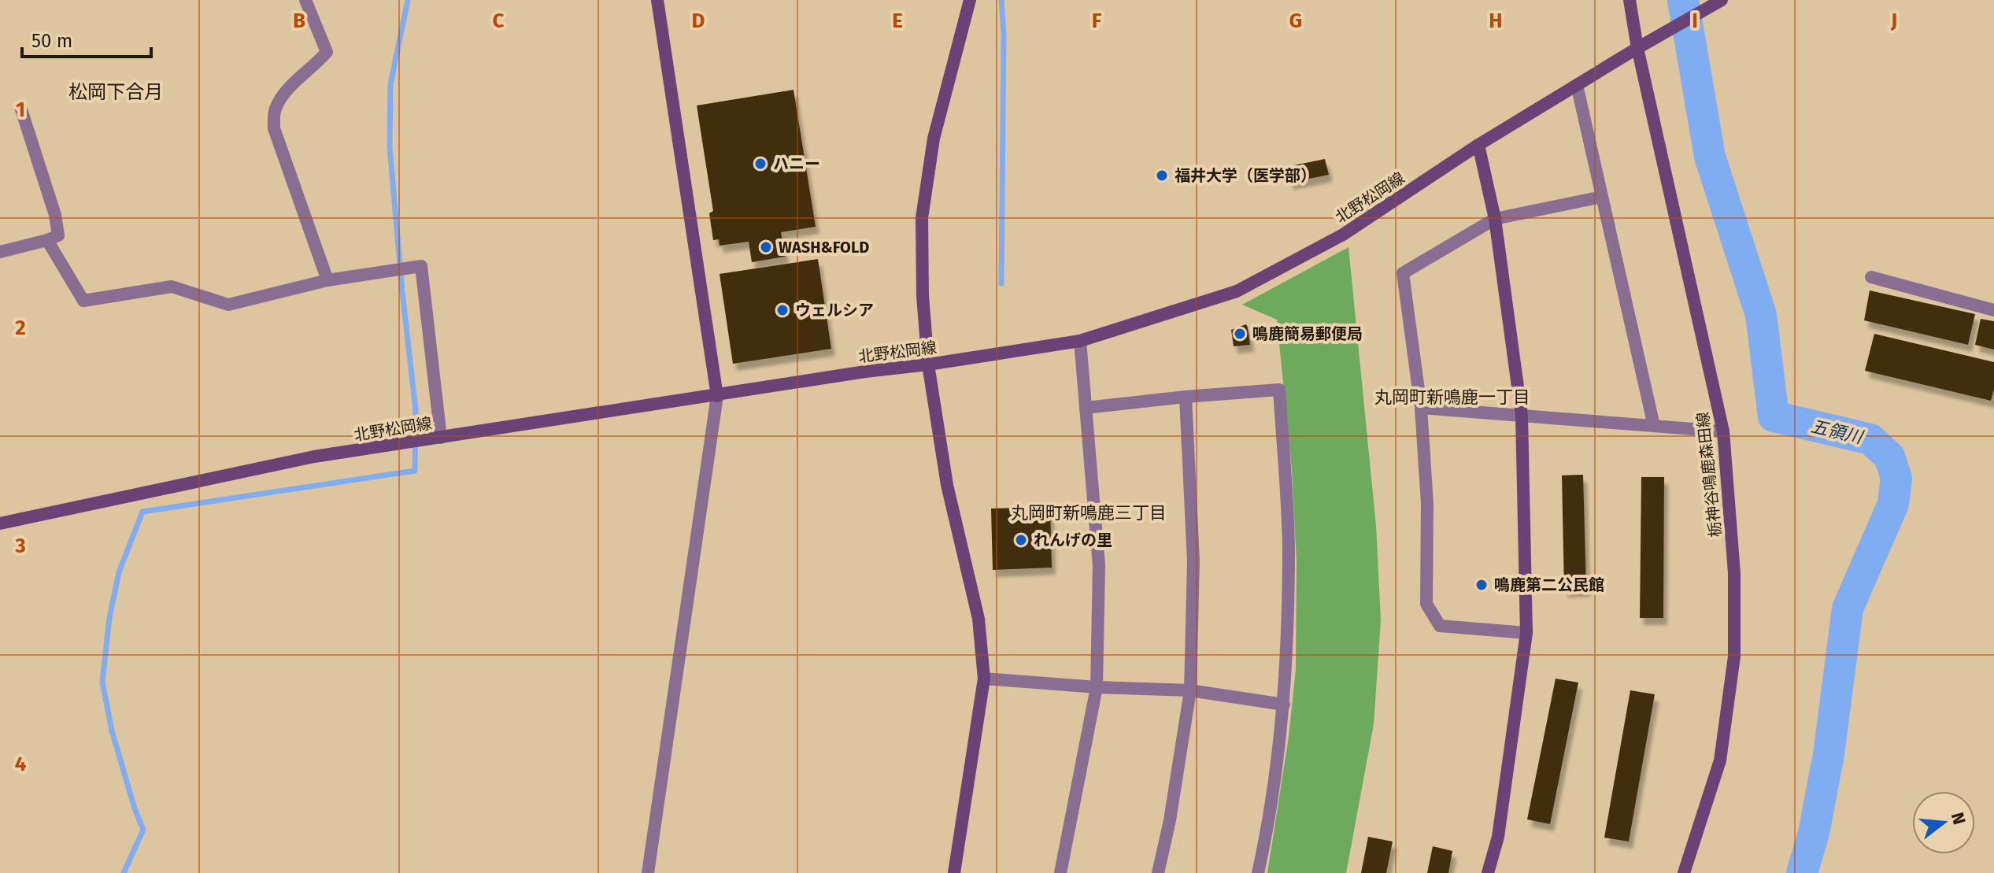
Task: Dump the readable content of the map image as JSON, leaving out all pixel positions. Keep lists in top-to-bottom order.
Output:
{
  "streets": {
    "main road": ["北野松岡線", "栃神谷鳴鹿森田線"]
  },
  "crossings": [
    ["北野松岡線", "栃神谷鳴鹿森田線"]
  ],
  "districts": ["松岡下合月", "丸岡町新鳴鹿一丁目", "丸岡町新鳴鹿三丁目"],
  "water": ["五領川"],
  "places": [
    "ハニー",
    "福井大学（医学部）",
    "WASH&FOLD",
    "ウェルシア",
    "鳴鹿簡易郵便局",
    "れんげの里",
    "鳴鹿第二公民館"
  ],
  "scale_bar": "50 m",
  "north": "right",
  "grid": {
    "columns": [
      "B",
      "C",
      "D",
      "E",
      "F",
      "G",
      "H",
      "I",
      "J"
    ],
    "rows": [
      "1",
      "2",
      "3",
      "4"
    ]
  }
}
